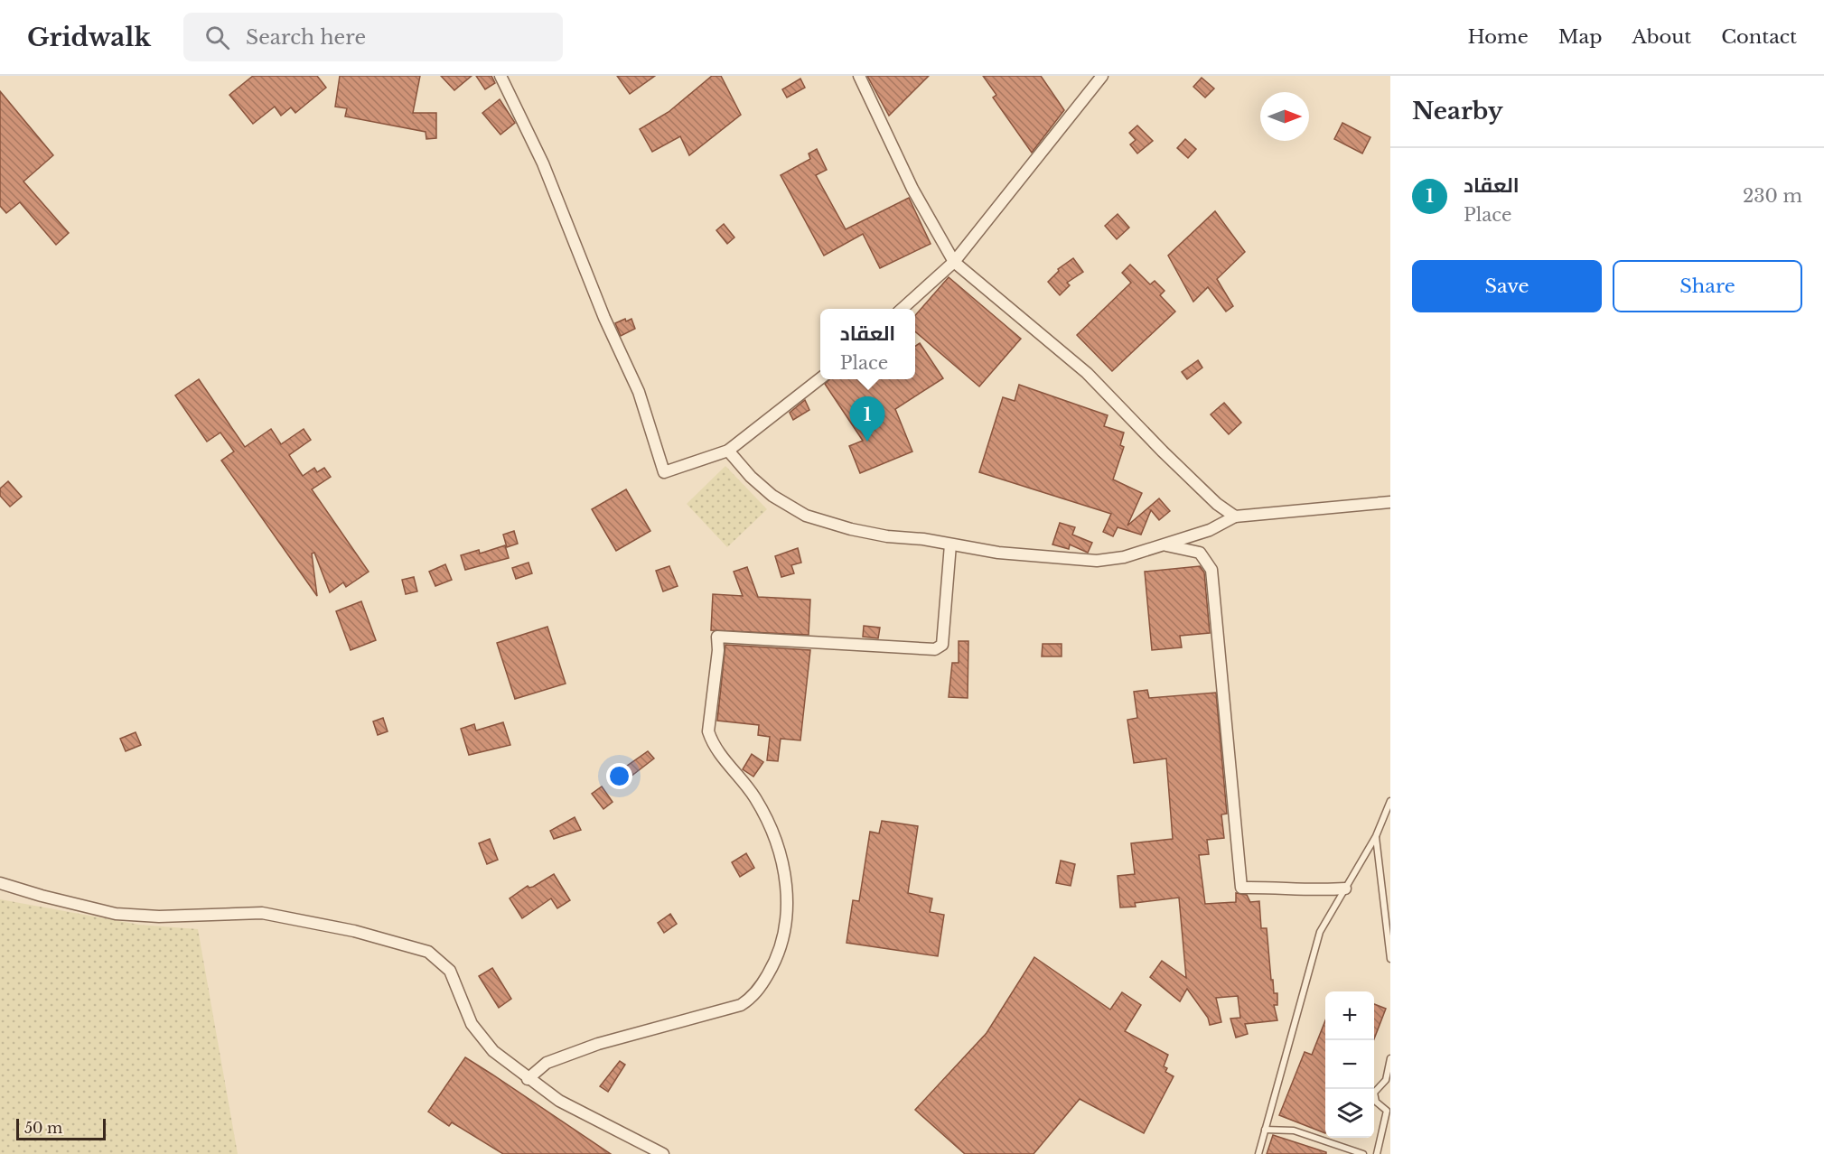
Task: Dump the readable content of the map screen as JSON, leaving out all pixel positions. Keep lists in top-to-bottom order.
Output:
{
  "scale_bar": "50 m",
  "north": "right",
  "page": {
    "header": "Gridwalk",
    "search": "Search here",
    "nav": [
      "Home",
      "Map",
      "About",
      "Contact"
    ],
    "heading": "Nearby",
    "list": [
      {
        "mark": "1",
        "name": "العقاد",
        "note": "Place",
        "value": "230 m"
      }
    ],
    "buttons": ["Save", "Share"],
    "popup": ["العقاد", "Place"],
    "pins": "1",
    "map_buttons": ["+", "−"],
    "scale": "50 m"
  }
}
